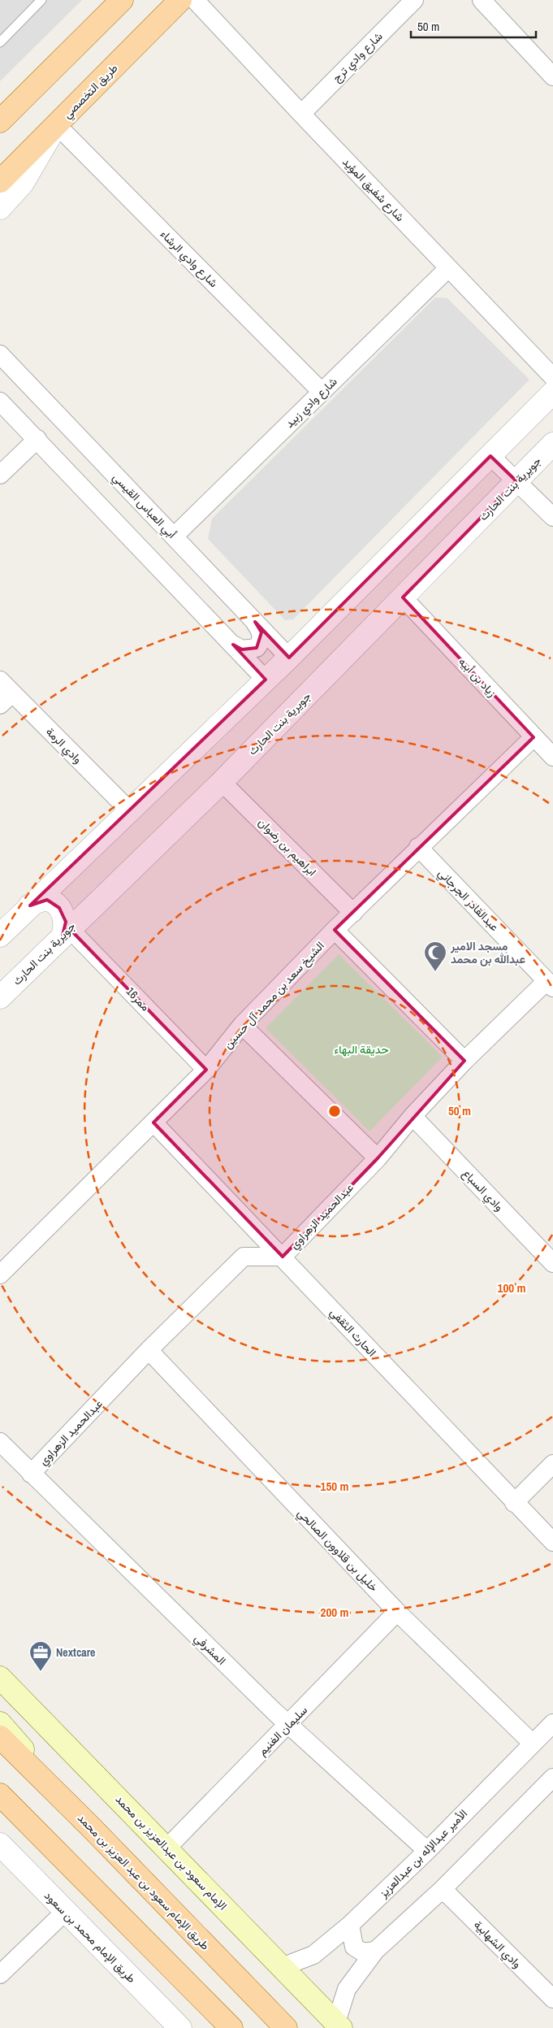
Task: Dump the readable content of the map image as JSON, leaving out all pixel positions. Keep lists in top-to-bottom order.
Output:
{
  "streets": {
    "main road": ["طريق التخصصي", "الإمام سعود بن عبدالعزيز بن محمد", "طريق الإمام سعود بن عبد العزيز بن محمد"],
    "street": [
      "شارع وادي ترج",
      "شارع شفيق المؤيد",
      "شارع وادي الرشاء",
      "شارع وادي زبيد",
      "جويرية بنت الحارث",
      "أبي العباس القيسي",
      "زياد بن أبيه",
      "وادي الرمة",
      "ابراهيم بن رضوان",
      "عبدالقادر الجرجاني",
      "الشيخ سعد بن محمد آل حسين",
      "ممر16",
      "وادي السباع",
      "عبدالحميد الزهراوي",
      "الحارث الثقفي",
      "خليل بن قلاوون الصالحي",
      "المشرفي",
      "سليمان الغنيم",
      "الأمير عبدالإله بن عبدالعزيز",
      "طريق الإمام محمد بن سعود",
      "وادي الشهابية"
    ]
  },
  "crossings": [
    ["شارع وادي ترج", "شارع شفيق المؤيد"],
    ["طريق التخصصي", "شارع وادي الرشاء"],
    ["شارع شفيق المؤيد", "شارع وادي زبيد"],
    ["شارع وادي الرشاء", "شارع وادي زبيد"],
    ["شارع وادي زبيد", "أبي العباس القيسي"],
    ["جويرية بنت الحارث", "زياد بن أبيه"],
    ["جويرية بنت الحارث", "ابراهيم بن رضوان"],
    ["جويرية بنت الحارث", "ممر16"],
    ["زياد بن أبيه", "الشيخ سعد بن محمد آل حسين"],
    ["ابراهيم بن رضوان", "الشيخ سعد بن محمد آل حسين"],
    ["عبدالقادر الجرجاني", "الشيخ سعد بن محمد آل حسين"],
    ["عبدالقادر الجرجاني", "عبدالحميد الزهراوي"],
    ["الشيخ سعد بن محمد آل حسين", "ممر16"],
    ["الشيخ سعد بن محمد آل حسين", "الحارث الثقفي"],
    ["وادي السباع", "عبدالحميد الزهراوي"],
    ["عبدالحميد الزهراوي", "الحارث الثقفي"],
    ["عبدالحميد الزهراوي", "خليل بن قلاوون الصالحي"],
    ["عبدالحميد الزهراوي", "المشرفي"],
    ["خليل بن قلاوون الصالحي", "سليمان الغنيم"],
    ["خليل بن قلاوون الصالحي", "الأمير عبدالإله بن عبدالعزيز"],
    ["المشرفي", "سليمان الغنيم"],
    ["المشرفي", "الأمير عبدالإله بن عبدالعزيز"],
    ["سليمان الغنيم", "الإمام سعود بن عبدالعزيز بن محمد"],
    ["الإمام سعود بن عبدالعزيز بن محمد", "الأمير عبدالإله بن عبدالعزيز"]
  ],
  "parks": ["حديقة البهاء"],
  "places": {
    "mosque": ["مسجد الامير عبدالله بن محمد"],
    "office": ["Nextcare"]
  },
  "scale_bar": "50 m",
  "rings": [
    "50 m",
    "100 m",
    "150 m",
    "200 m"
  ]
}
